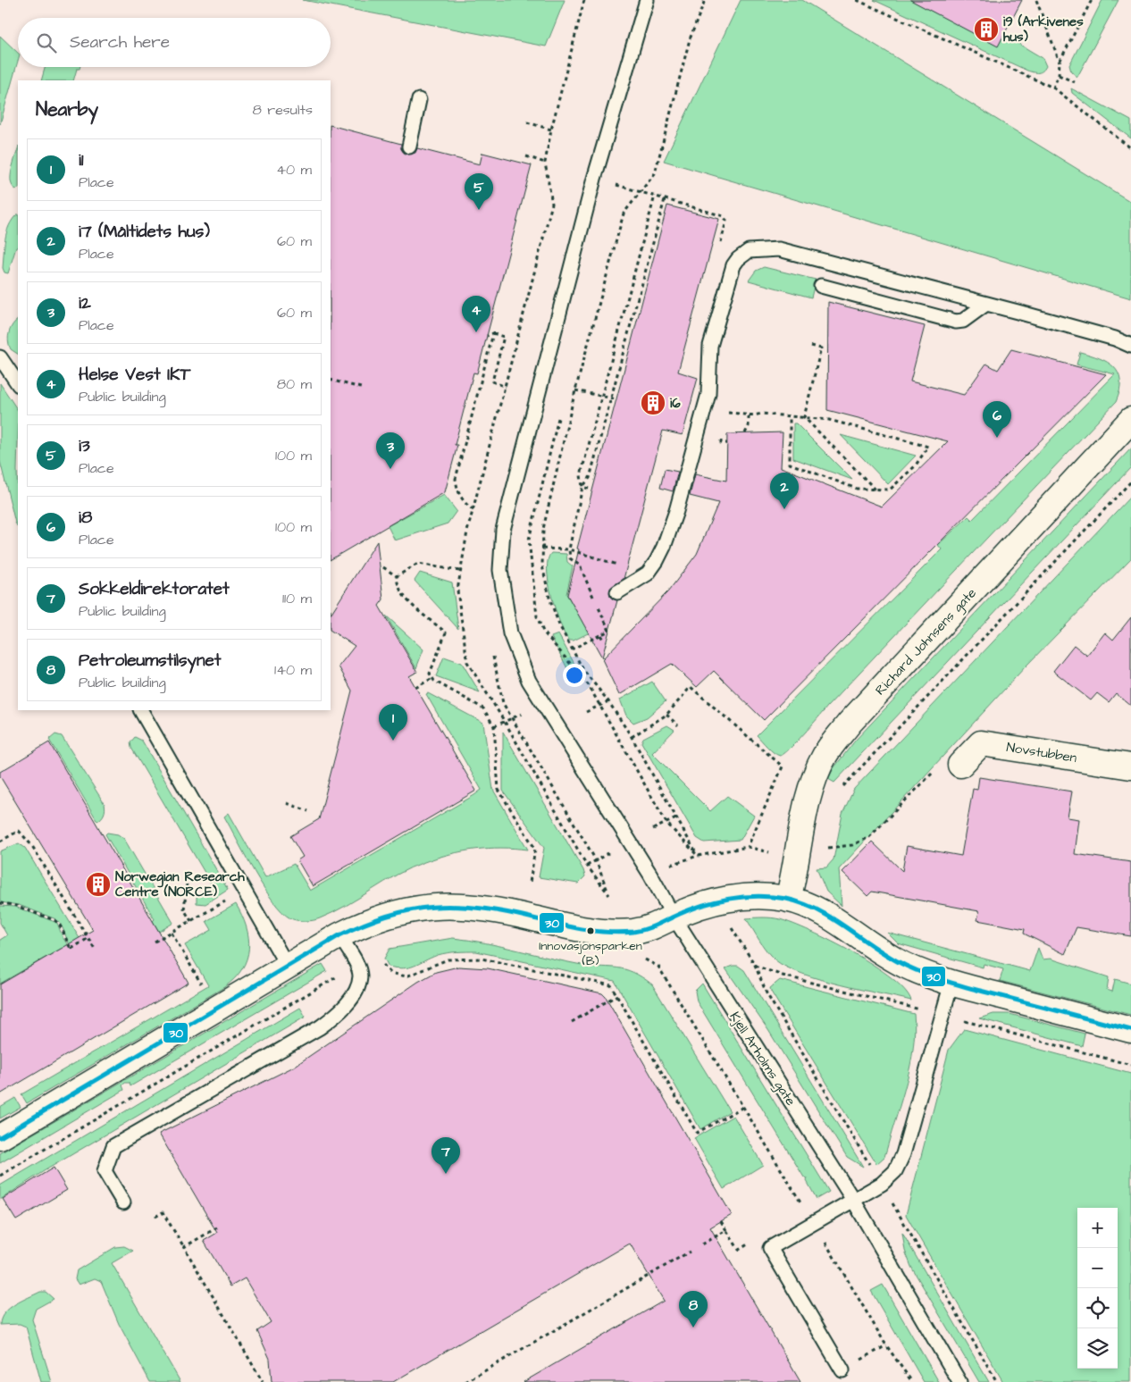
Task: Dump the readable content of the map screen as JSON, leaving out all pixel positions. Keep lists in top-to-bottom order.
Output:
{
  "streets": {
    "street": ["Richard Johnsens gate", "Novstubben"],
    "lane": ["Kjell Arholms gate"]
  },
  "places": {
    "building": ["i9 (Arkivenes hus)", "i6", "Norwegian Research Centre (NORCE)"],
    "other": ["Innovasjonsparken (B)"]
  },
  "lines": ["transit line 30"],
  "page": {
    "search": "Search here",
    "heading": ["Nearby", "8 results"],
    "list": [
      {
        "mark": "1",
        "name": "i1",
        "note": "Place",
        "value": "40 m"
      },
      {
        "mark": "2",
        "name": "i7 (Måltidets hus)",
        "note": "Place",
        "value": "60 m"
      },
      {
        "mark": "3",
        "name": "i2",
        "note": "Place",
        "value": "60 m"
      },
      {
        "mark": "4",
        "name": "Helse Vest IKT",
        "note": "Public building",
        "value": "80 m"
      },
      {
        "mark": "5",
        "name": "i3",
        "note": "Place",
        "value": "100 m"
      },
      {
        "mark": "6",
        "name": "i8",
        "note": "Place",
        "value": "100 m"
      },
      {
        "mark": "7",
        "name": "Sokkeldirektoratet",
        "note": "Public building",
        "value": "110 m"
      },
      {
        "mark": "8",
        "name": "Petroleumstilsynet",
        "note": "Public building",
        "value": "140 m"
      }
    ],
    "pins": [
      "5",
      "4",
      "6",
      "3",
      "2",
      "1",
      "7",
      "8"
    ],
    "map_buttons": ["+", "−"]
  }
}
